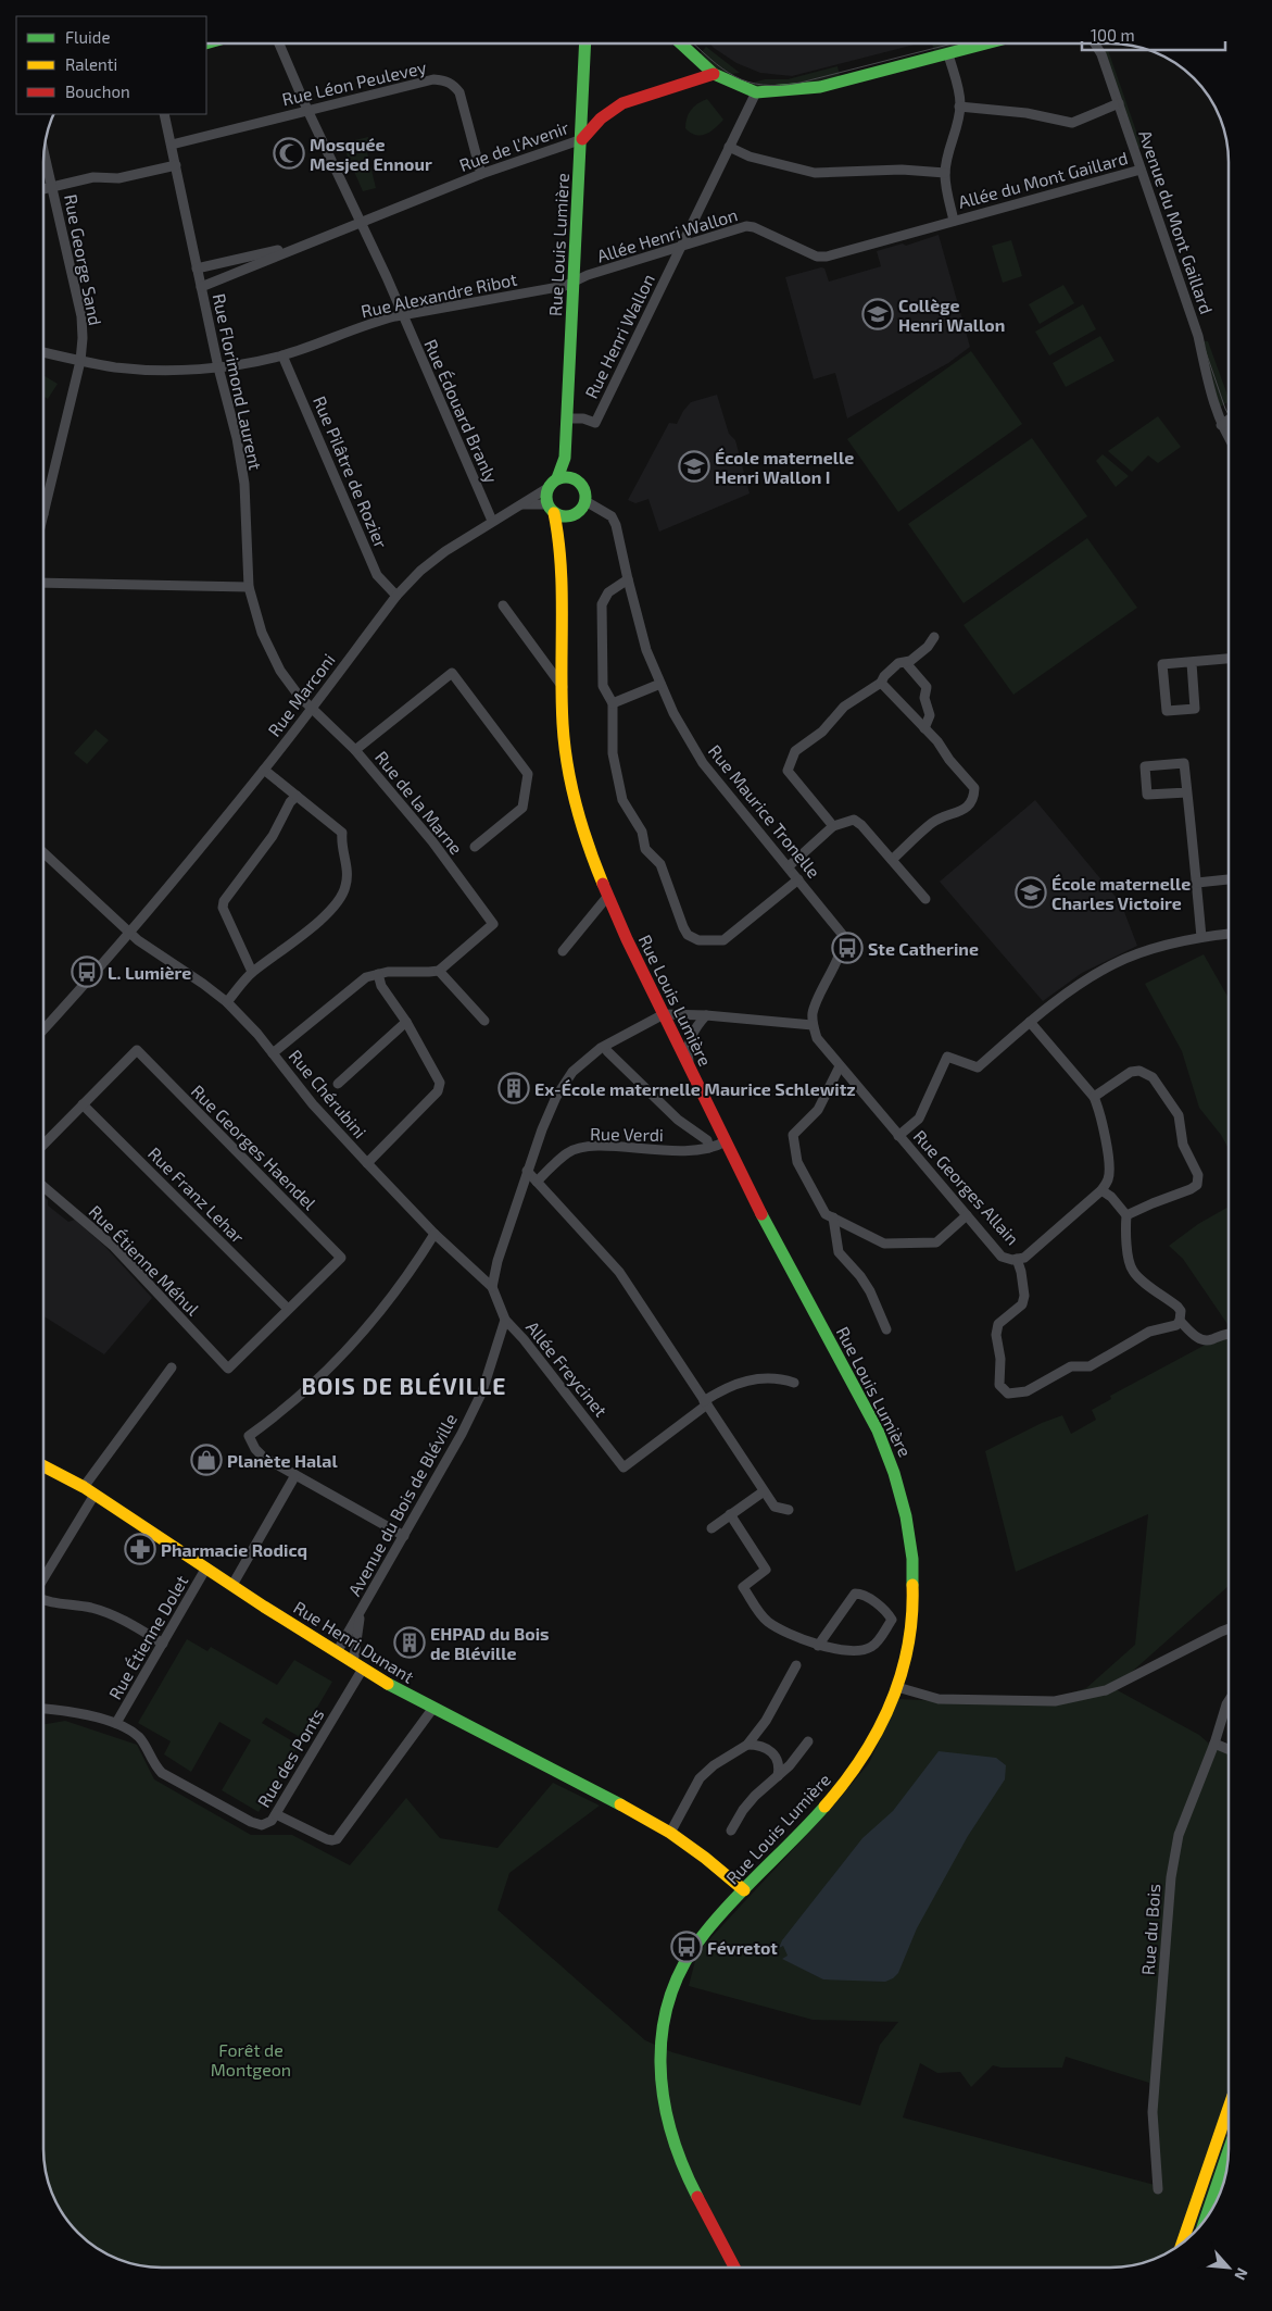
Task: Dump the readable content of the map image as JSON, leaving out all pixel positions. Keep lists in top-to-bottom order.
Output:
{
  "streets": {
    "main road": ["Rue Louis Lumière", "Rue Henri Dunant"],
    "street": [
      "Rue Léon Peulevey",
      "Rue de l'Avenir",
      "Allée du Mont Gaillard",
      "Avenue du Mont Gaillard",
      "Allée Henri Wallon",
      "Rue George Sand",
      "Rue Alexandre Ribot",
      "Rue Henri Wallon",
      "Rue Florimond Laurent",
      "Rue Édouard Branly",
      "Rue Pilâtre de Rozier",
      "Rue Marconi",
      "Rue de la Marne",
      "Rue Maurice Tronelle",
      "Rue Chérubini",
      "Rue Verdi",
      "Rue Georges Haendel",
      "Rue Georges Allain",
      "Rue Franz Lehar",
      "Rue Étienne Méhul",
      "Allée Freycinet",
      "Avenue du Bois de Bléville",
      "Rue Étienne Dolet",
      "Rue des Ponts",
      "Rue du Bois"
    ]
  },
  "crossings": [
    ["Rue Léon Peulevey", "Rue de l'Avenir"],
    ["Rue Léon Peulevey", "Rue Florimond Laurent"],
    ["Rue Léon Peulevey", "Rue Édouard Branly"],
    ["Rue de l'Avenir", "Rue Louis Lumière"],
    ["Rue de l'Avenir", "Rue Florimond Laurent"],
    ["Rue de l'Avenir", "Rue Édouard Branly"],
    ["Allée du Mont Gaillard", "Avenue du Mont Gaillard"],
    ["Allée du Mont Gaillard", "Allée Henri Wallon"],
    ["Allée Henri Wallon", "Rue Louis Lumière"],
    ["Allée Henri Wallon", "Rue Alexandre Ribot"],
    ["Allée Henri Wallon", "Rue Henri Wallon"],
    ["Rue Louis Lumière", "Rue Alexandre Ribot"],
    ["Rue Louis Lumière", "Rue Henri Wallon"],
    ["Rue Louis Lumière", "Rue Marconi"],
    ["Rue Louis Lumière", "Rue Maurice Tronelle"],
    ["Rue Louis Lumière", "Rue Verdi"],
    ["Rue Louis Lumière", "Rue Henri Dunant"],
    ["Rue George Sand", "Rue Alexandre Ribot"],
    ["Rue Alexandre Ribot", "Rue Florimond Laurent"],
    ["Rue Alexandre Ribot", "Rue Édouard Branly"],
    ["Rue Alexandre Ribot", "Rue Pilâtre de Rozier"],
    ["Rue Florimond Laurent", "Rue Marconi"],
    ["Rue Florimond Laurent", "Rue de la Marne"],
    ["Rue Édouard Branly", "Rue Marconi"],
    ["Rue Pilâtre de Rozier", "Rue Marconi"],
    ["Rue Marconi", "Rue de la Marne"],
    ["Rue Marconi", "Rue Maurice Tronelle"],
    ["Rue Marconi", "Rue Chérubini"],
    ["Rue Maurice Tronelle", "Rue Georges Allain"],
    ["Rue Chérubini", "Allée Freycinet"],
    ["Rue Georges Haendel", "Rue Franz Lehar"],
    ["Rue Georges Haendel", "Rue Étienne Méhul"],
    ["Allée Freycinet", "Avenue du Bois de Bléville"],
    ["Avenue du Bois de Bléville", "Rue Henri Dunant"],
    ["Avenue du Bois de Bléville", "Rue des Ponts"],
    ["Rue Étienne Dolet", "Rue Henri Dunant"],
    ["Rue Étienne Dolet", "Rue des Ponts"],
    ["Rue Henri Dunant", "Rue des Ponts"]
  ],
  "districts": ["BOIS DE BLÉVILLE"],
  "parks": ["Forêt de Montgeon"],
  "places": {
    "mosque": ["Mosquée Mesjed Ennour"],
    "school or university": ["Collège Henri Wallon", "École maternelle Henri Wallon I", "École maternelle Charles Victoire"],
    "bus stop": ["Ste Catherine", "L. Lumière", "Févretot"],
    "building": ["Ex-École maternelle Maurice Schlewitz", "EHPAD du Bois de Bléville"],
    "shop": ["Planète Halal"],
    "pharmacy": ["Pharmacie Rodicq"]
  },
  "legend": ["Fluide", "Ralenti", "Bouchon"],
  "scale_bar": "100 m",
  "north": "bottom right"
}
